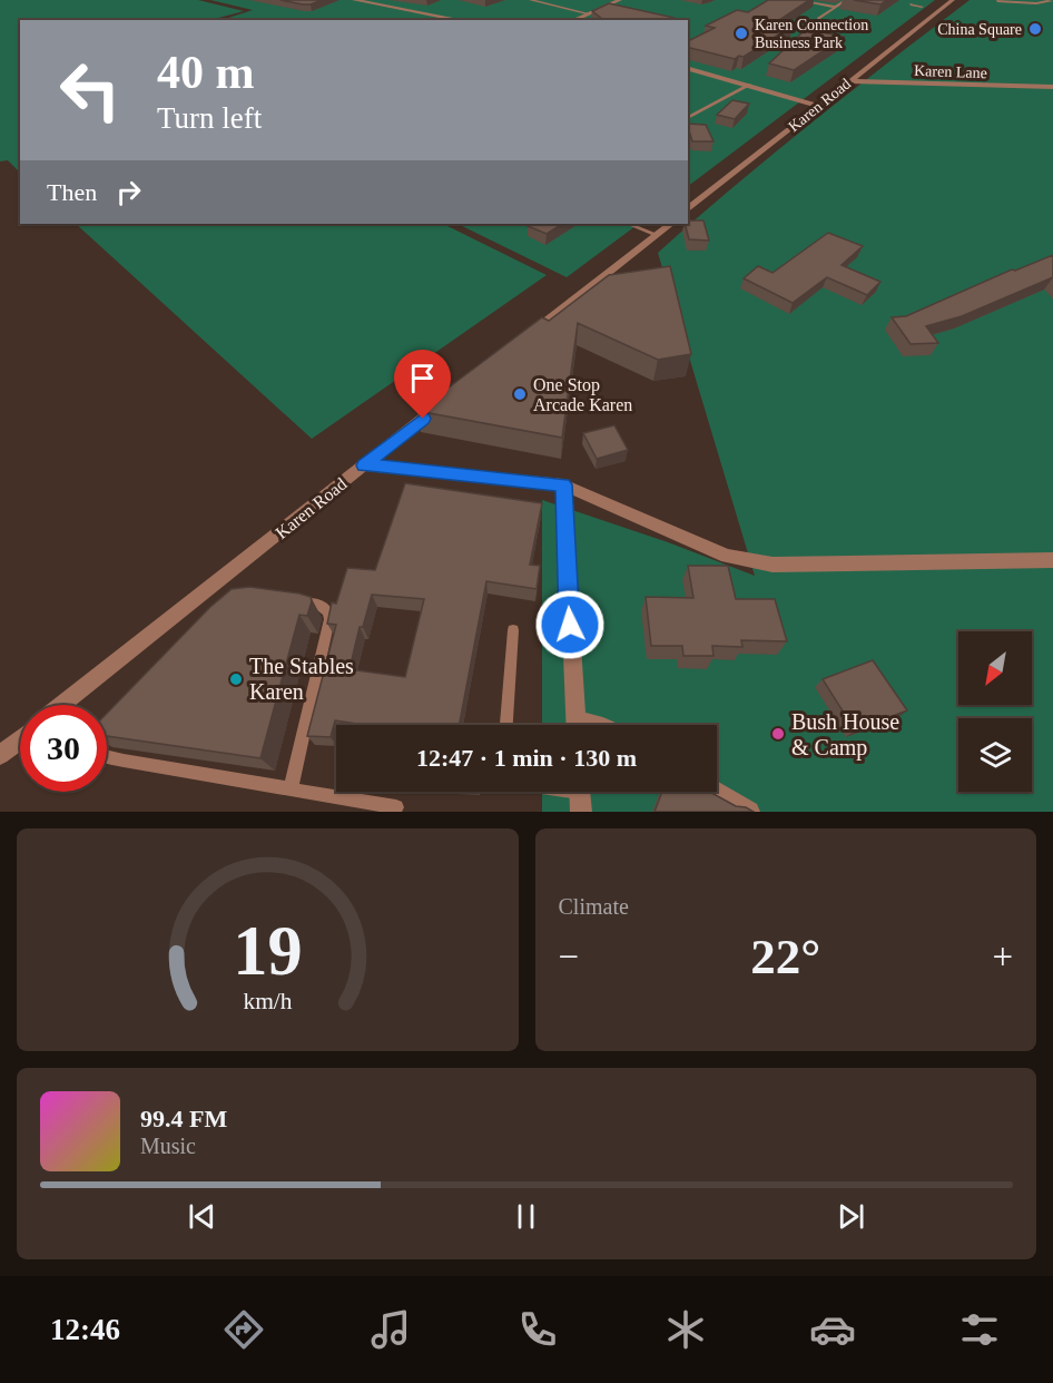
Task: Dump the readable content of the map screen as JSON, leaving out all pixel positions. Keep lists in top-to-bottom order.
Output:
{
  "streets": {
    "street": ["Karen Lane", "Karen Road"]
  },
  "crossings": [
    ["Karen Lane", "Karen Road"]
  ],
  "places": [
    "China Square",
    "Karen Connection Business Park",
    "One Stop Arcade Karen",
    "The Stables Karen",
    "Bush House & Camp"
  ],
  "north": "bottom left",
  "page": {
    "turn": ["40 m", "Turn left"],
    "then": "Then",
    "limit": "30",
    "trip": "12:47 · 1 min · 130 m",
    "tile": "Climate",
    "heat": ["−", "22°", "+"],
    "song": ["99.4 FM", "Music"],
    "tabs": "12:46",
    "gauge": ["19", "km/h"]
  }
}
